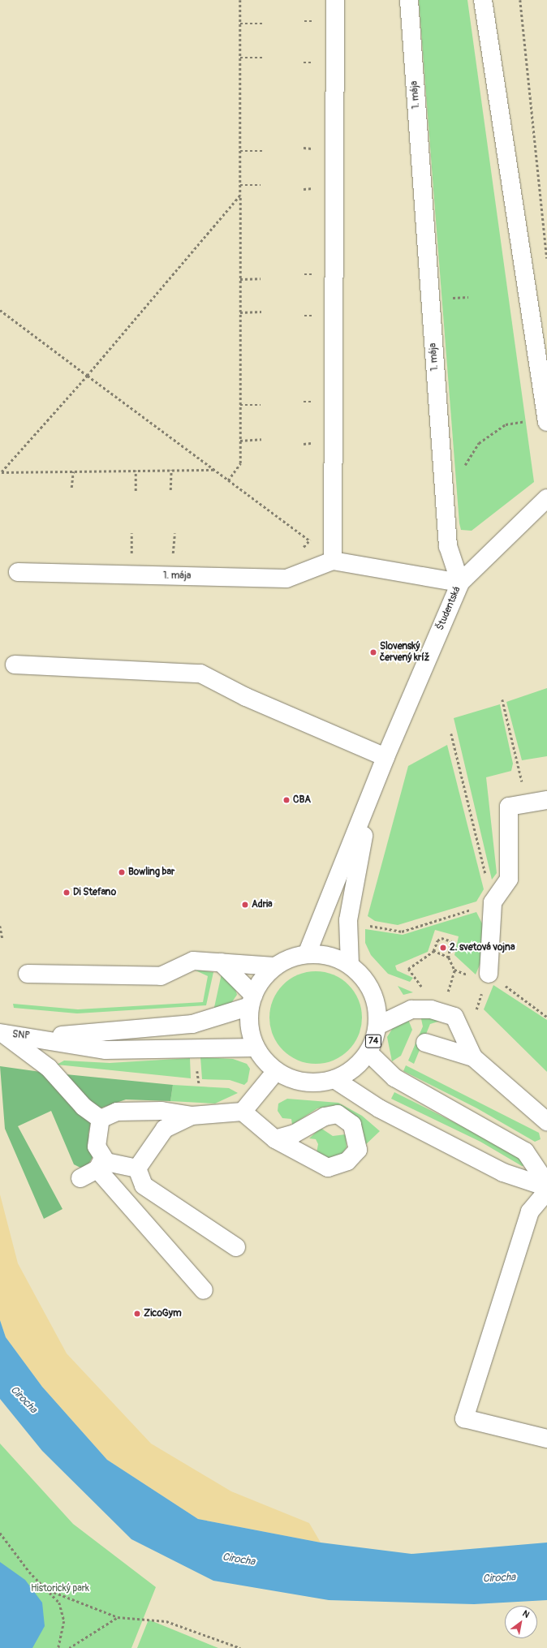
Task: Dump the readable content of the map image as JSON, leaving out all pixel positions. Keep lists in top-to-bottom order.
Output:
{
  "streets": {
    "street": [
      "1. mája",
      "Študentská",
      "SNP",
      "74"
    ]
  },
  "crossings": [
    ["1. mája", "Študentská"]
  ],
  "water": ["Cirocha"],
  "parks": ["Historický park"],
  "places": [
    "Slovenský červený kríž",
    "CBA",
    "Bowling bar",
    "Di Stefano",
    "Adria",
    "2. svetová vojna",
    "ZicoGym"
  ],
  "north": "top right"
}
